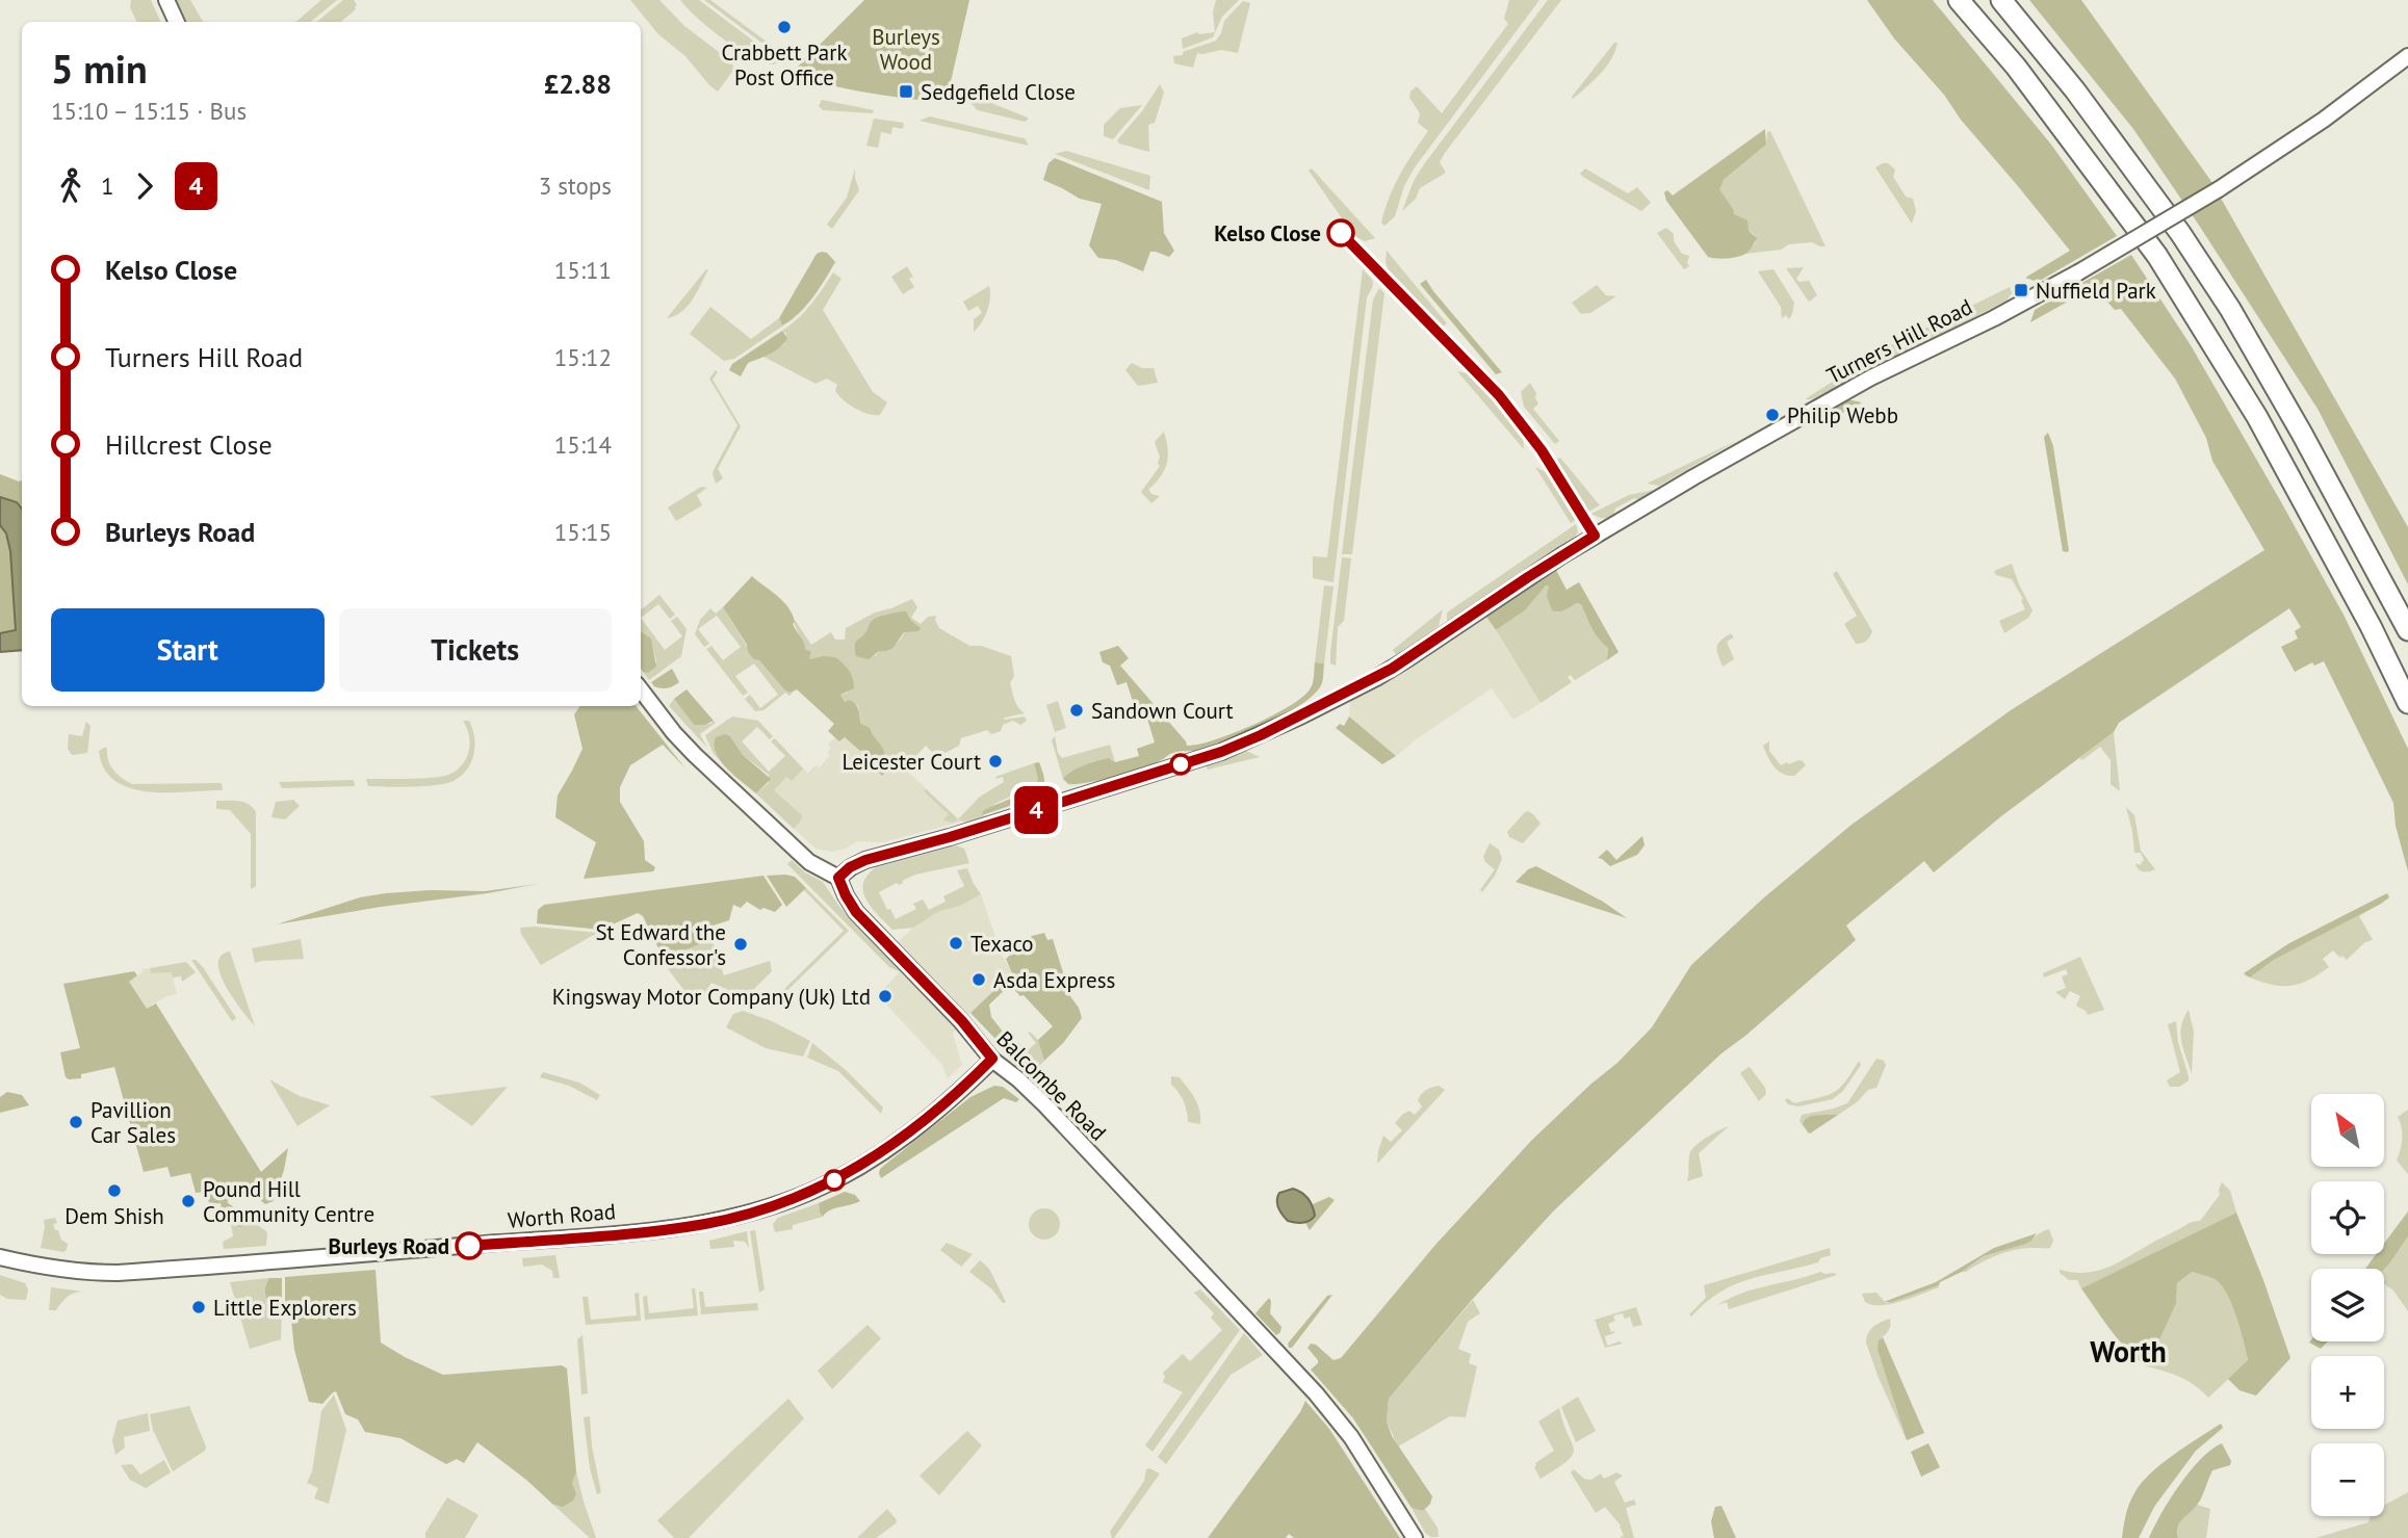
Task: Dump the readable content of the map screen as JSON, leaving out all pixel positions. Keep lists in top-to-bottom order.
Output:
{
  "streets": {
    "street": ["Turners Hill Road", "Balcombe Road", "Worth Road"]
  },
  "crossings": [
    ["Turners Hill Road", "Balcombe Road"],
    ["Balcombe Road", "Worth Road"]
  ],
  "districts": ["Worth"],
  "parks": ["Burleys Wood"],
  "places": {
    "other": [
      "Crabbett Park Post Office",
      "Kelso Close",
      "Philip Webb",
      "Sandown Court",
      "Leicester Court",
      "Texaco",
      "St Edward the Confessor's",
      "Asda Express",
      "Kingsway Motor Company (Uk) Ltd",
      "Pavillion Car Sales",
      "Dem Shish",
      "Pound Hill Community Centre",
      "Burleys Road",
      "Little Explorers"
    ],
    "transit": ["Sedgefield Close", "Nuffield Park"]
  },
  "lines": ["bus line 4"],
  "north": "top left",
  "page": {
    "on_map": "4",
    "heading": ["5 min", "15:10 – 15:15 · Bus", "£2.88"],
    "legs": ["1", "4", "3 stops"],
    "list": [
      {
        "name": "Kelso Close",
        "value": "15:11"
      },
      {
        "name": "Turners Hill Road",
        "value": "15:12"
      },
      {
        "name": "Hillcrest Close",
        "value": "15:14"
      },
      {
        "name": "Burleys Road",
        "value": "15:15"
      }
    ],
    "buttons": ["Start", "Tickets"],
    "map_buttons": ["+", "−"]
  }
}
